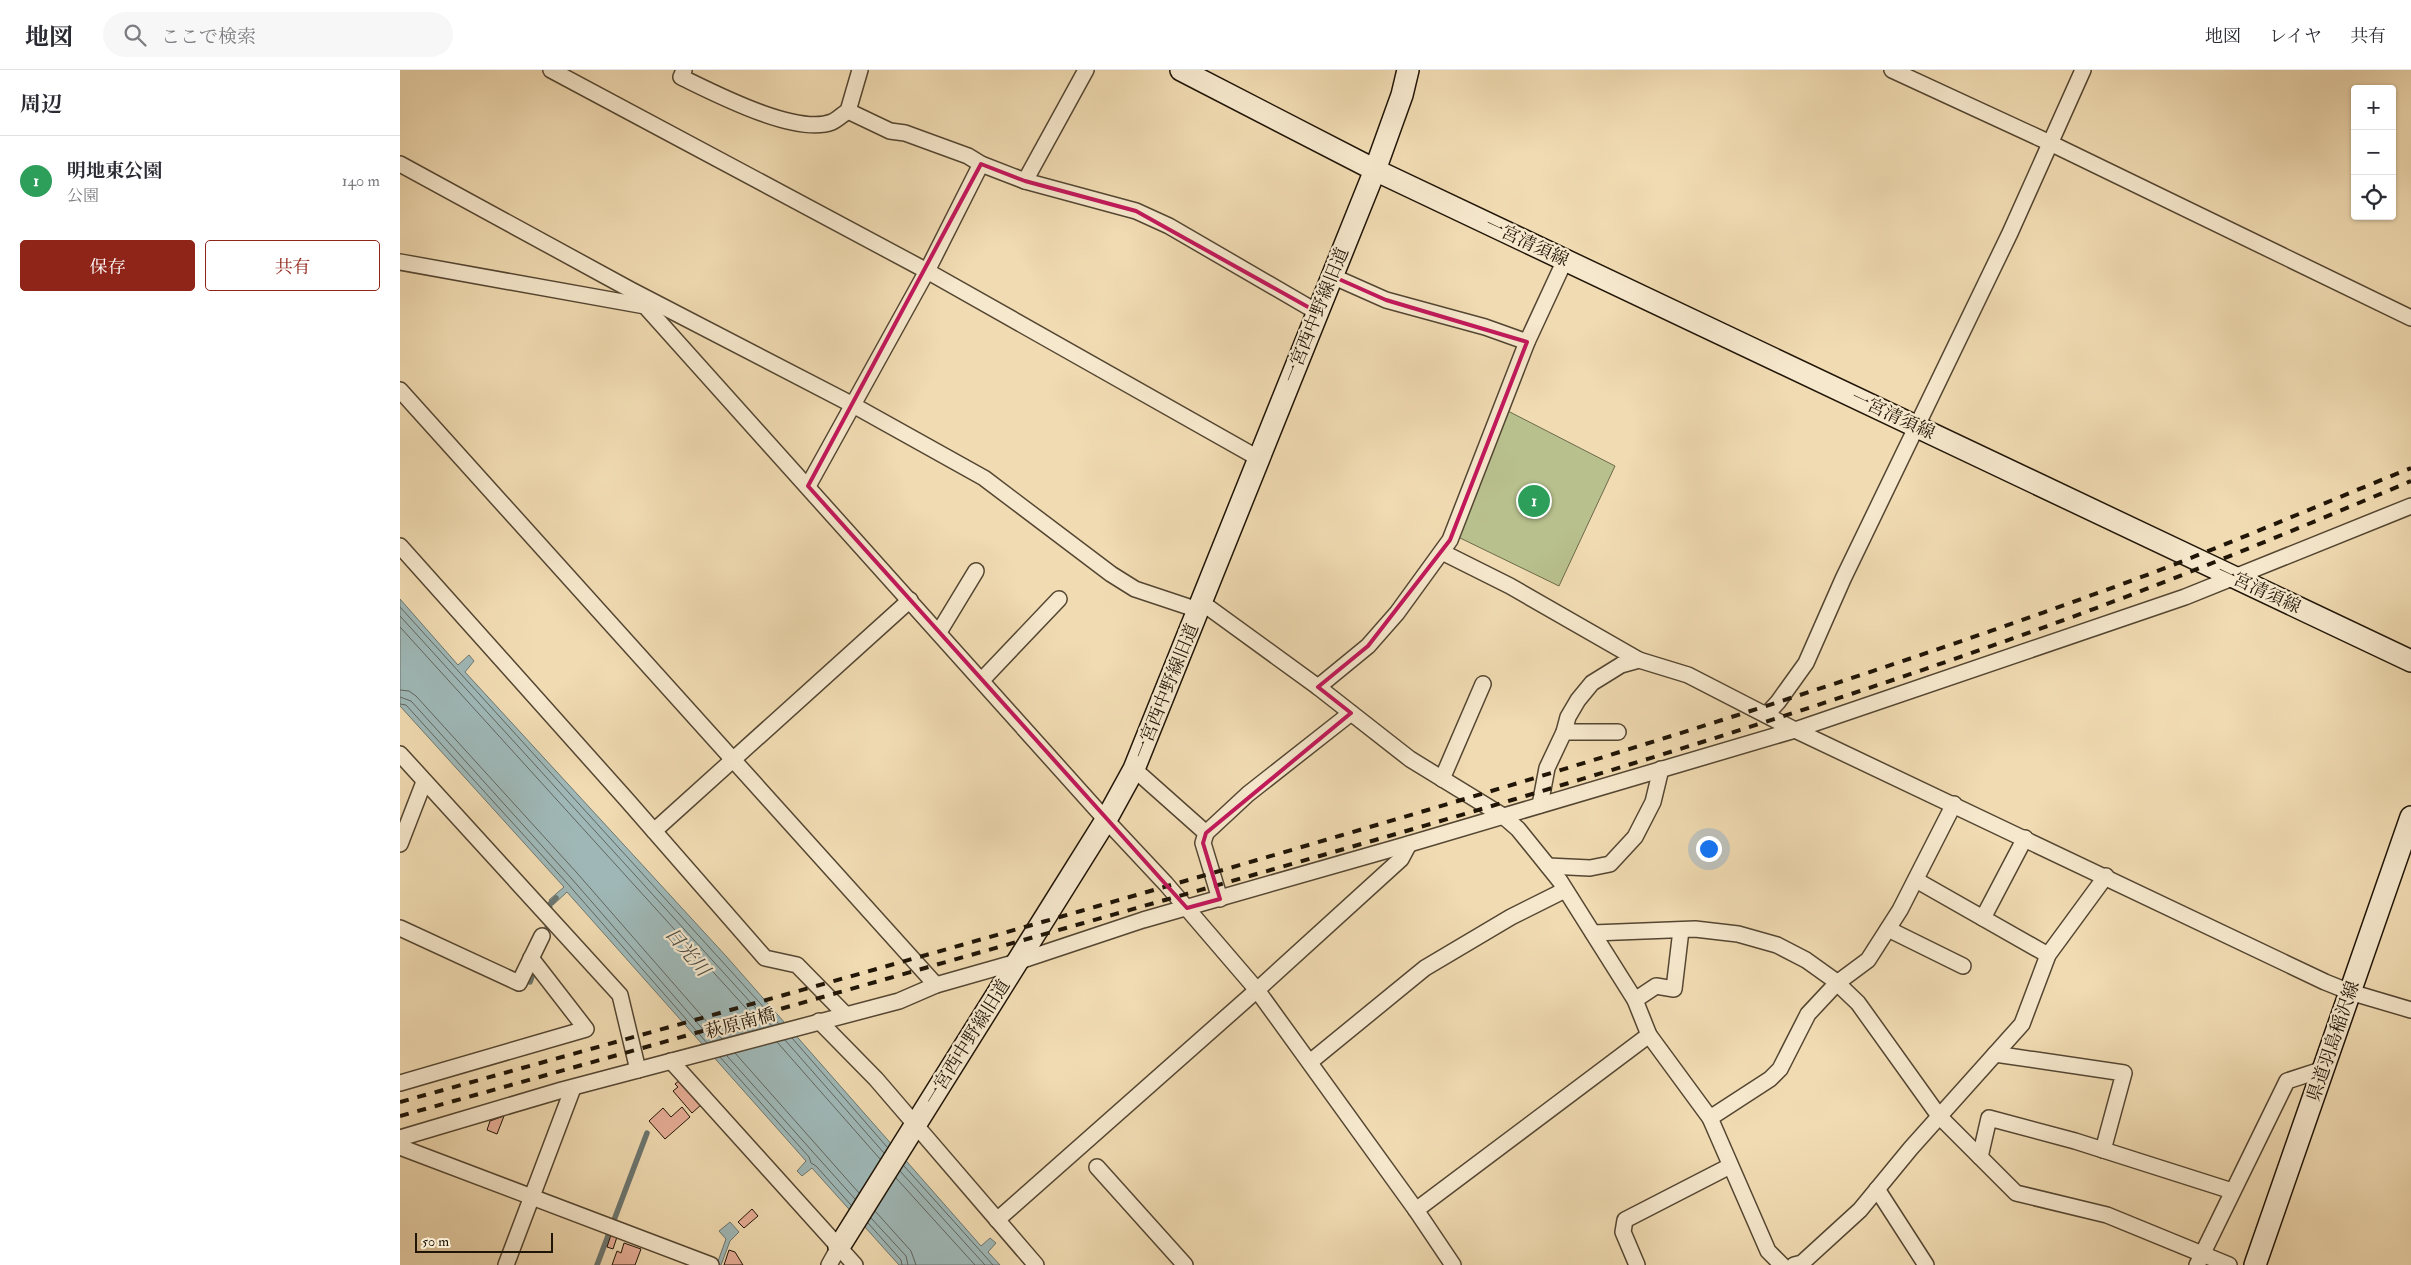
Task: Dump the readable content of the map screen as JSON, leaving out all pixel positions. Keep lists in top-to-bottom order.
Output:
{
  "streets": {
    "main road": ["一宮清須線", "一宮西中野線旧道", "県道羽島稲沢線"],
    "street": ["萩原南橋"]
  },
  "crossings": [
    ["一宮清須線", "一宮西中野線旧道"],
    ["一宮清須線", "萩原南橋"],
    ["一宮西中野線旧道", "萩原南橋"]
  ],
  "water": ["日光川"],
  "scale_bar": "50 m",
  "page": {
    "header": "地図",
    "search": "ここで検索",
    "nav": ["地図", "レイヤ", "共有"],
    "heading": "周辺",
    "map_buttons": ["+", "−"],
    "list": [
      {
        "mark": "1",
        "name": "明地東公園",
        "note": "公園",
        "value": "140 m"
      }
    ],
    "buttons": ["保存", "共有"],
    "pins": "1",
    "scale": "50 m"
  }
}
